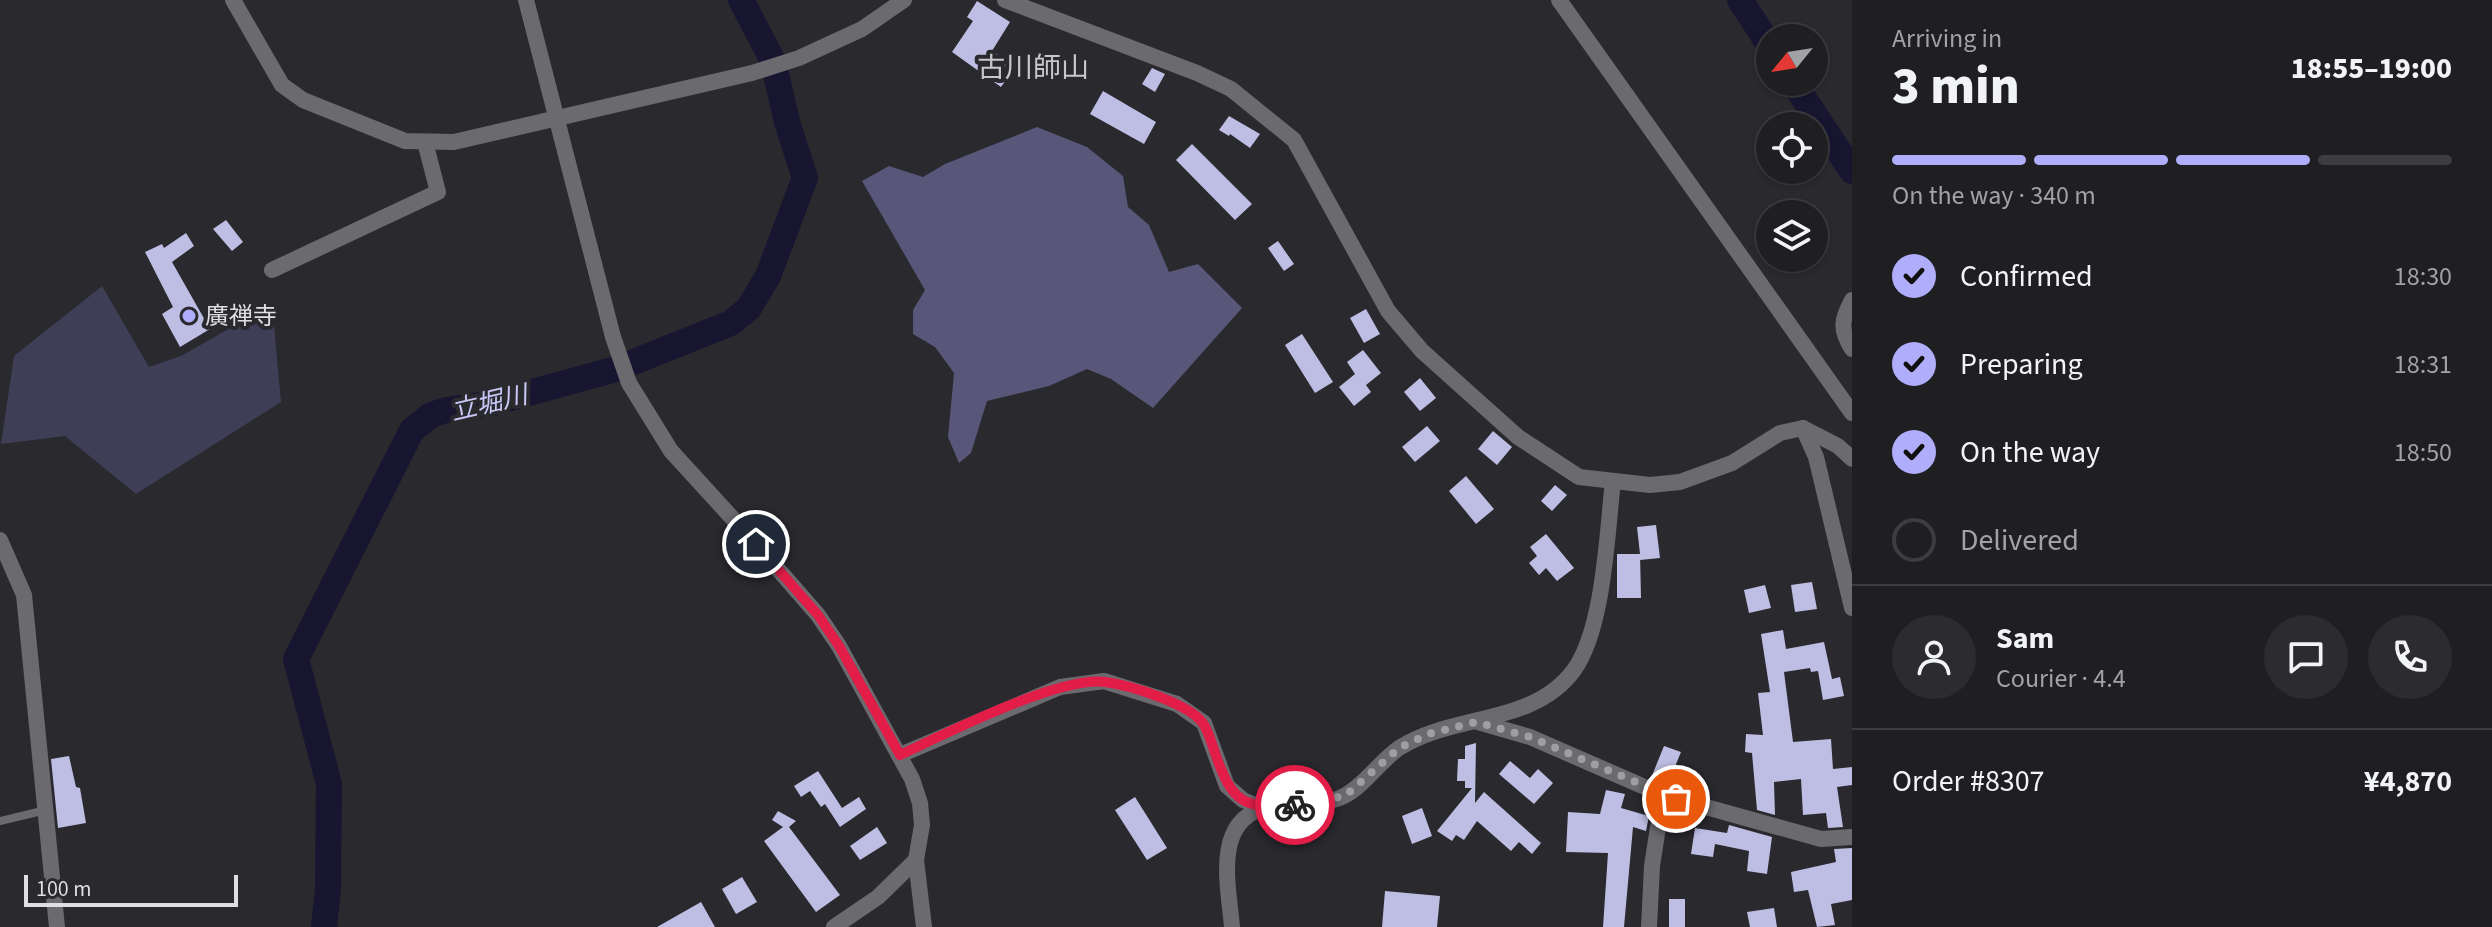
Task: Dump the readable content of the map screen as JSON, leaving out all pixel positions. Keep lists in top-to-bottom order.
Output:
{
  "districts": ["古川師山"],
  "water": ["立堀川"],
  "places": ["廣禅寺"],
  "scale_bar": "100 m",
  "north": "bottom left",
  "page": {
    "heading": ["3 min", "Arriving in", "18:55–19:00"],
    "panel": [
      "Sam",
      "Courier · 4.4",
      "Order #8307",
      "¥4,870"
    ],
    "bar": "On the way · 340 m",
    "list": [
      ["Confirmed", "18:30"],
      ["Preparing", "18:31"],
      ["On the way", "18:50"],
      "Delivered"
    ],
    "scale": "100 m"
  }
}
